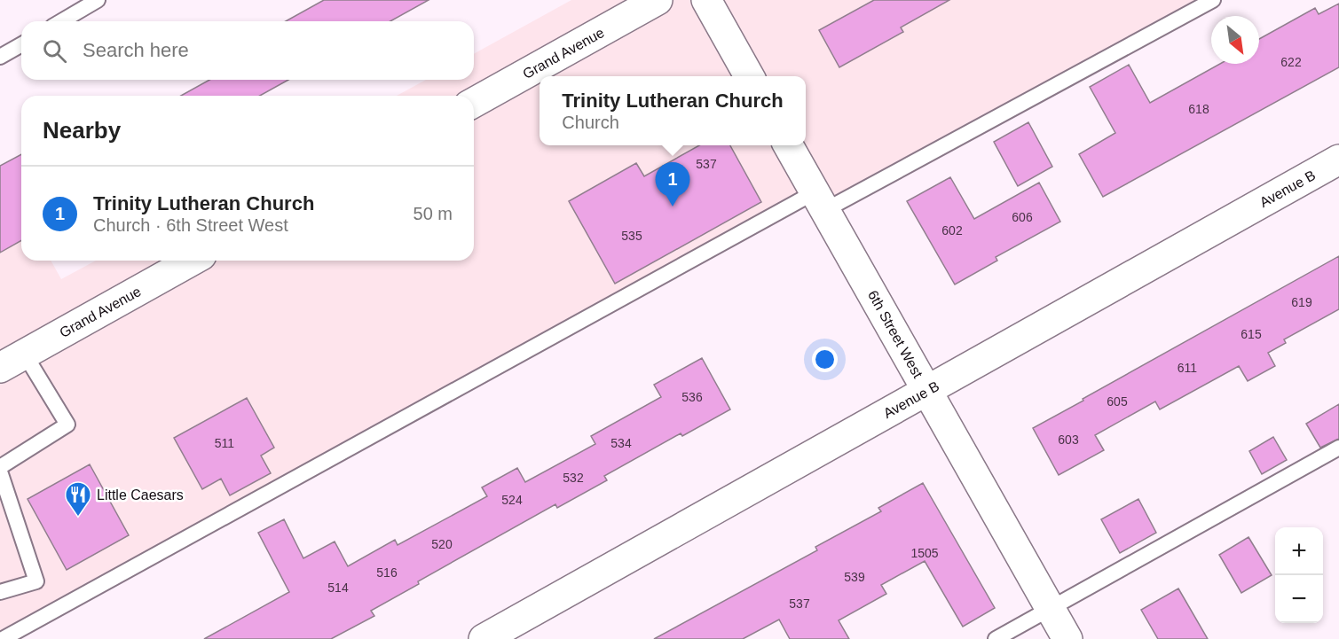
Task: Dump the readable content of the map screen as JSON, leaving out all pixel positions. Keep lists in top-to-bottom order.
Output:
{
  "streets": {
    "street": ["Grand Avenue", "Avenue B", "6th Street West"]
  },
  "crossings": [
    ["Avenue B", "6th Street West"]
  ],
  "places": {
    "restaurant": ["Little Caesars"]
  },
  "house_numbers": [
    "622",
    "618",
    "537",
    "606",
    "602",
    "535",
    "619",
    "615",
    "611",
    "536",
    "605",
    "603",
    "511",
    "534",
    "532",
    "524",
    "520",
    "1505",
    "516",
    "539",
    "514",
    "537"
  ],
  "north": "bottom right",
  "page": {
    "search": "Search here",
    "popup": ["Trinity Lutheran Church", "Church"],
    "heading": "Nearby",
    "pins": "1",
    "list": [
      {
        "mark": "1",
        "name": "Trinity Lutheran Church",
        "note": "Church · 6th Street West",
        "value": "50 m"
      }
    ],
    "map_buttons": ["+", "−"]
  }
}
